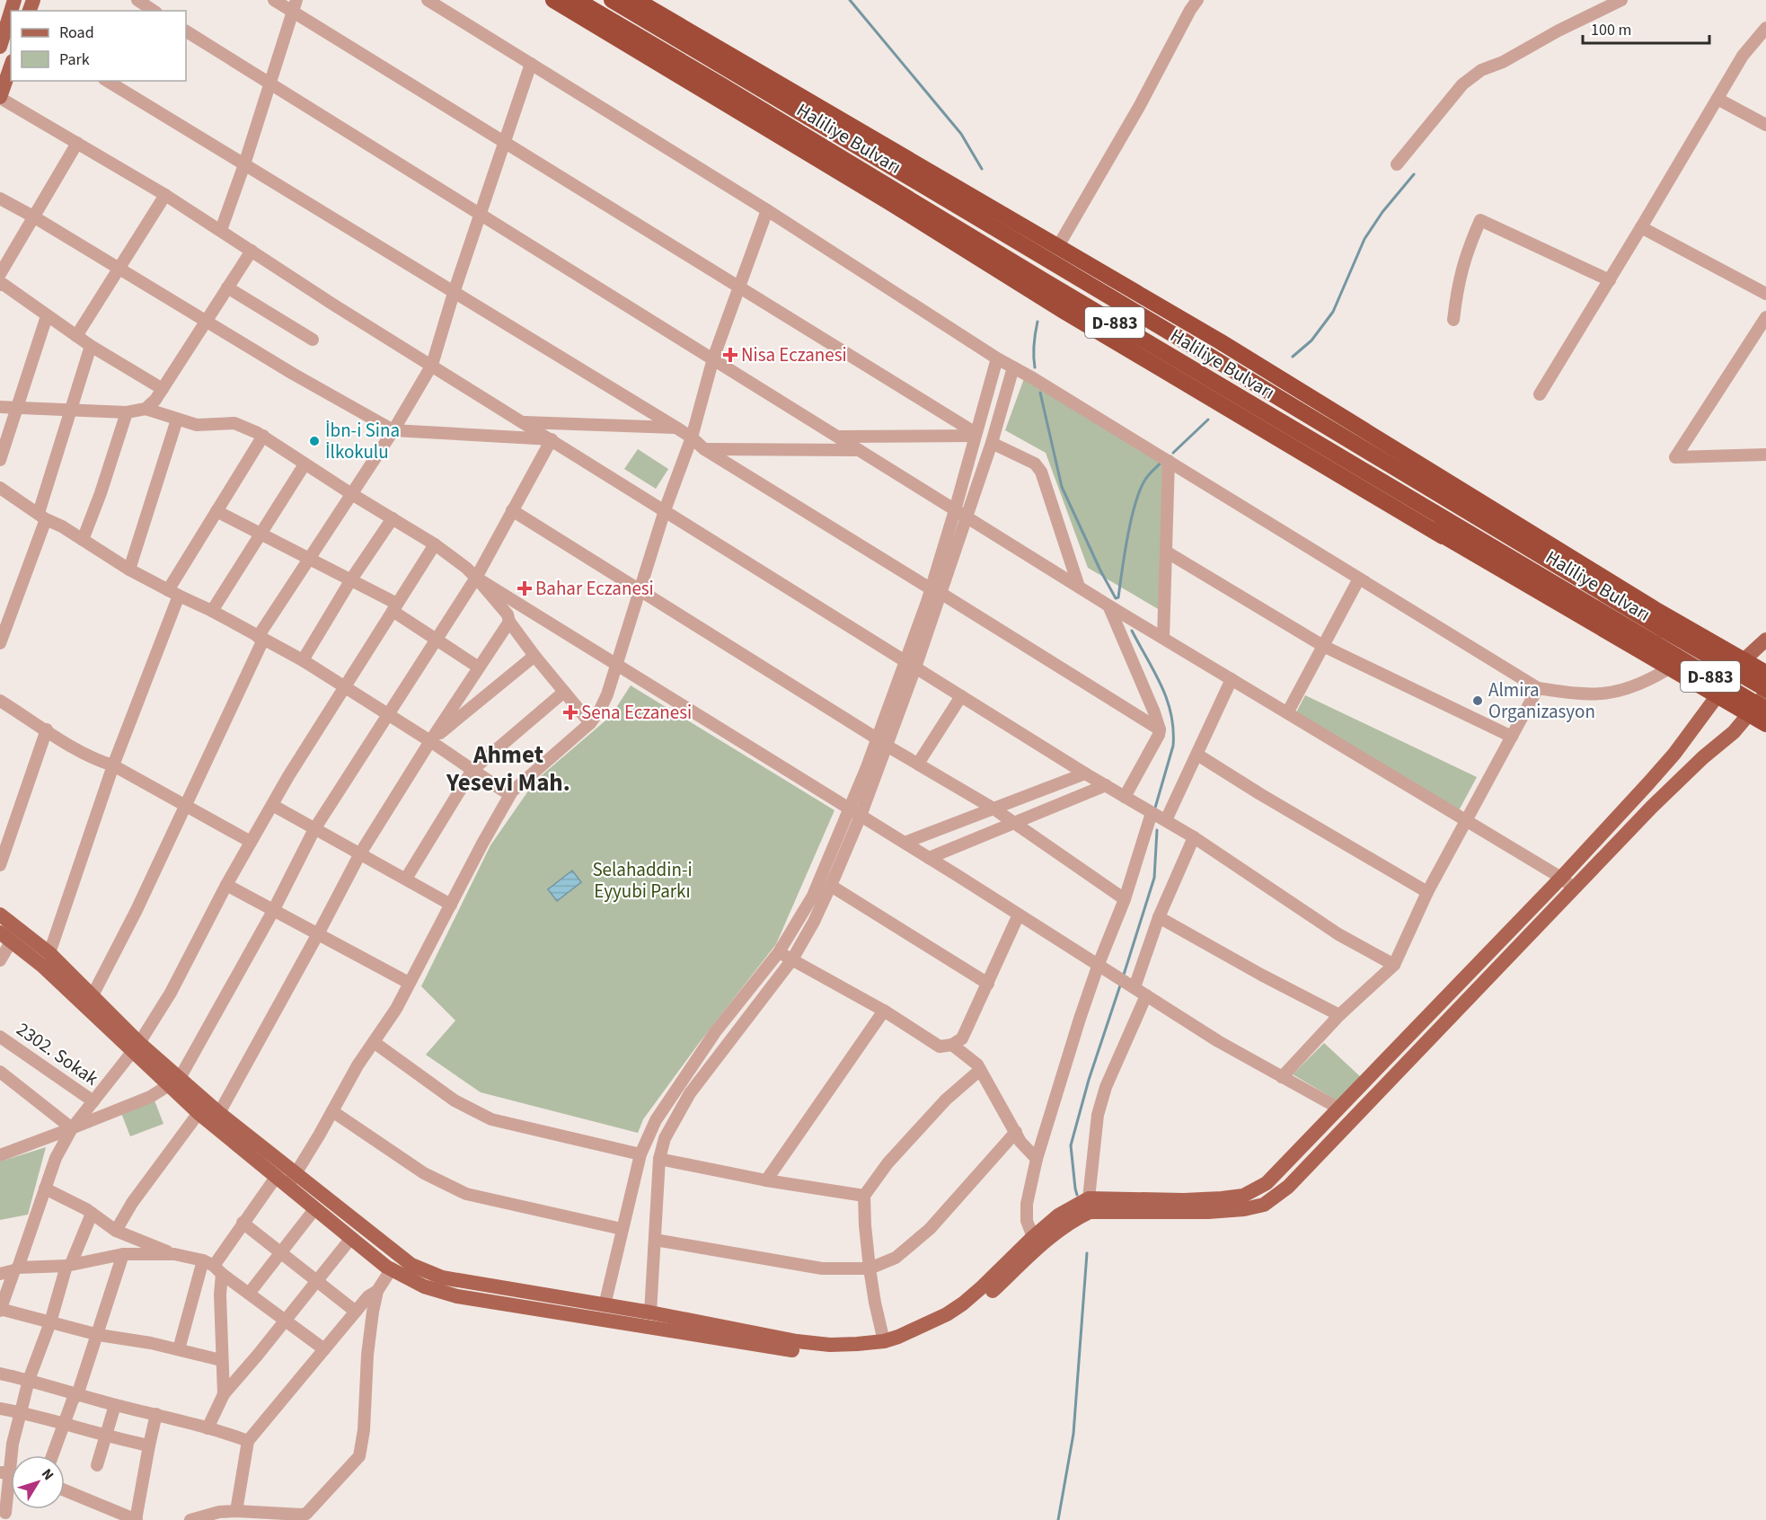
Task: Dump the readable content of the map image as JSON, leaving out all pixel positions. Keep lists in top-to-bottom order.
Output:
{
  "streets": {
    "highway": ["Haliliye Bulvarı", "D-883"],
    "street": ["2302. Sokak"]
  },
  "districts": ["Ahmet Yesevi Mah."],
  "parks": ["Selahaddin-i Eyyubi Parkı"],
  "places": {
    "health": ["Nisa Eczanesi", "Bahar Eczanesi", "Sena Eczanesi"],
    "other": ["İbn-i Sina İlkokulu", "Almira Organizasyon"]
  },
  "legend": ["Road", "Park"],
  "scale_bar": "100 m",
  "north": "top right"
}
